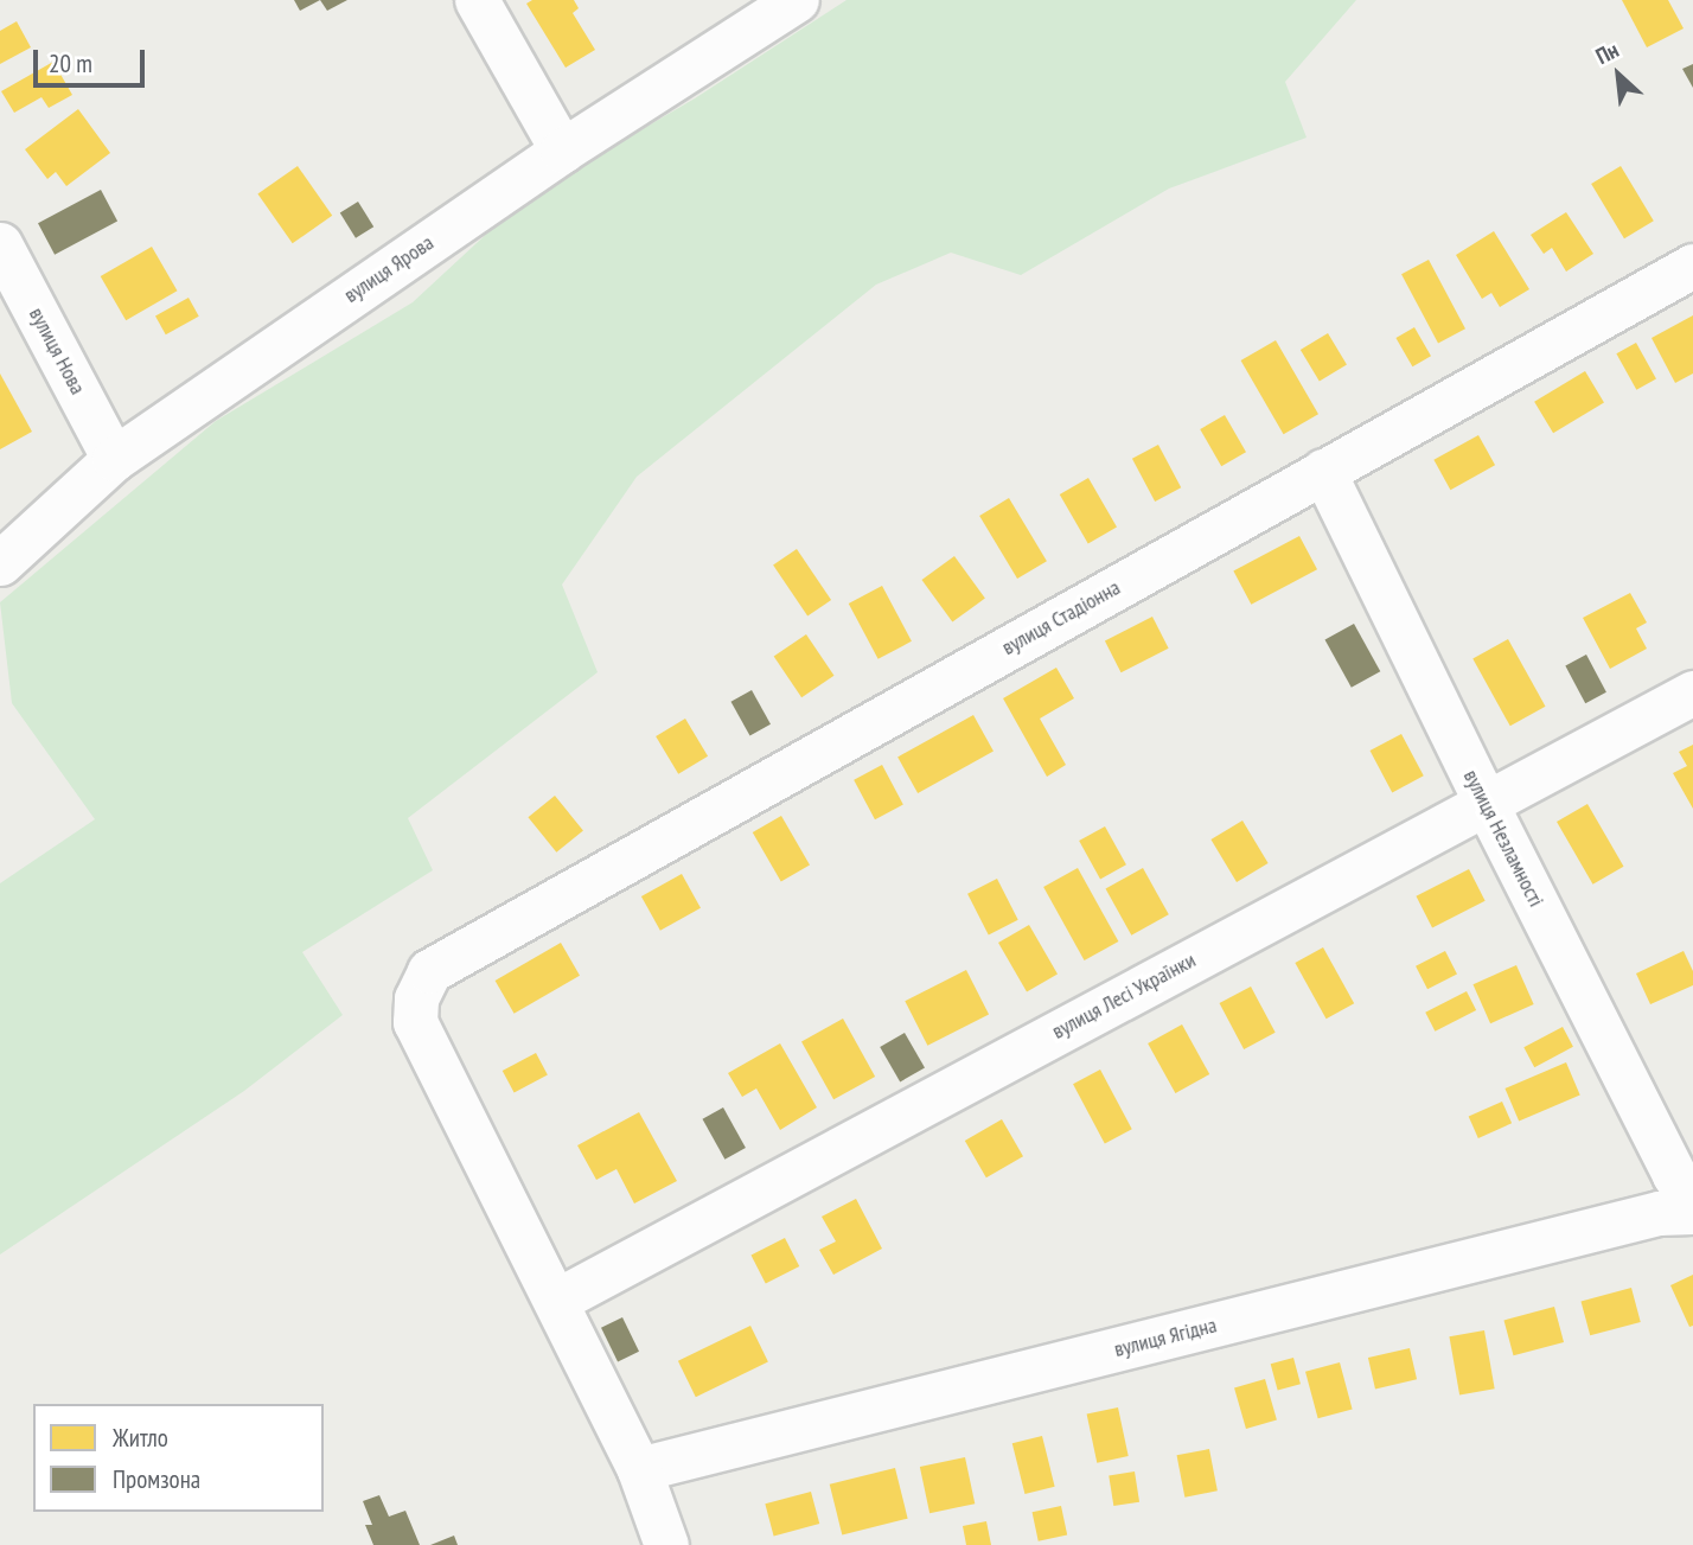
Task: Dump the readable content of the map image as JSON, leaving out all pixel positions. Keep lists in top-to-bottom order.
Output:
{
  "streets": {
    "street": [
      "вулиця Ярова",
      "вулиця Нова",
      "вулиця Стадіонна",
      "вулиця Незламності",
      "вулиця Лесі Українки",
      "вулиця Ягідна"
    ]
  },
  "crossings": [
    ["вулиця Ярова", "вулиця Нова"],
    ["вулиця Стадіонна", "вулиця Незламності"],
    ["вулиця Стадіонна", "вулиця Лесі Українки"],
    ["вулиця Незламності", "вулиця Лесі Українки"]
  ],
  "legend": ["Житло", "Промзона"],
  "scale_bar": "20 m",
  "north": "top left"
}
